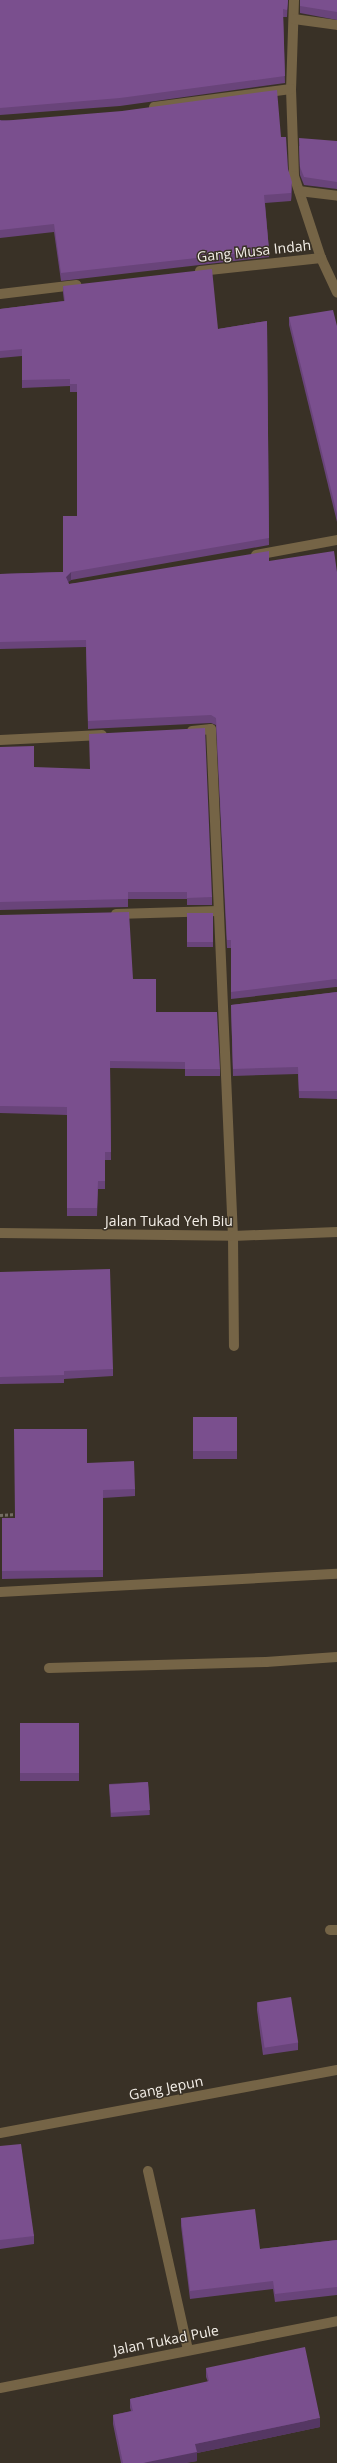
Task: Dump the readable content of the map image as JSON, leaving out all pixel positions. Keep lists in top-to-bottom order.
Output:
{
  "streets": {
    "street": [
      "Gang Musa Indah",
      "Jalan Tukad Yeh Biu",
      "Gang Jepun",
      "Jalan Tukad Pule"
    ]
  }
}
